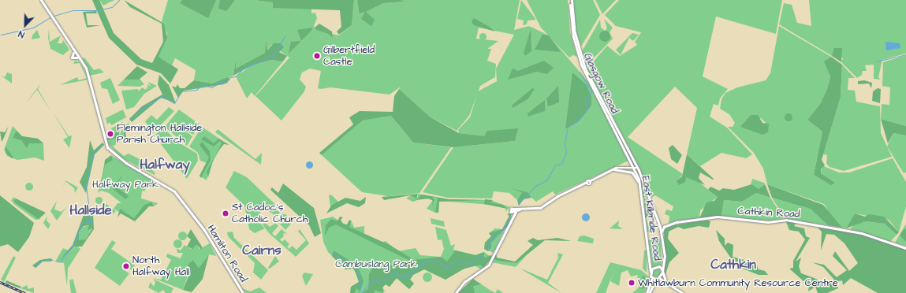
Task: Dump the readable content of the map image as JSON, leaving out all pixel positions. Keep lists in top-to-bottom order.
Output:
{
  "streets": {
    "main road": [
      "Glasgow Road",
      "Cathkin Road",
      "East Kilbride Road",
      "Hamilton Road"
    ]
  },
  "crossings": [
    ["Glasgow Road", "East Kilbride Road"]
  ],
  "districts": [
    "Halfway",
    "Hallside",
    "Cairns",
    "Cathkin"
  ],
  "parks": ["Halfway Park", "Cambuslang Park"],
  "places": [
    "Gilbertfield Castle",
    "Flemington Hallside Parish Church",
    "St Cadoc's Catholic Church",
    "North Halfway Hall",
    "Whitlawburn Community Resource Centre"
  ],
  "north": "bottom left"
}
